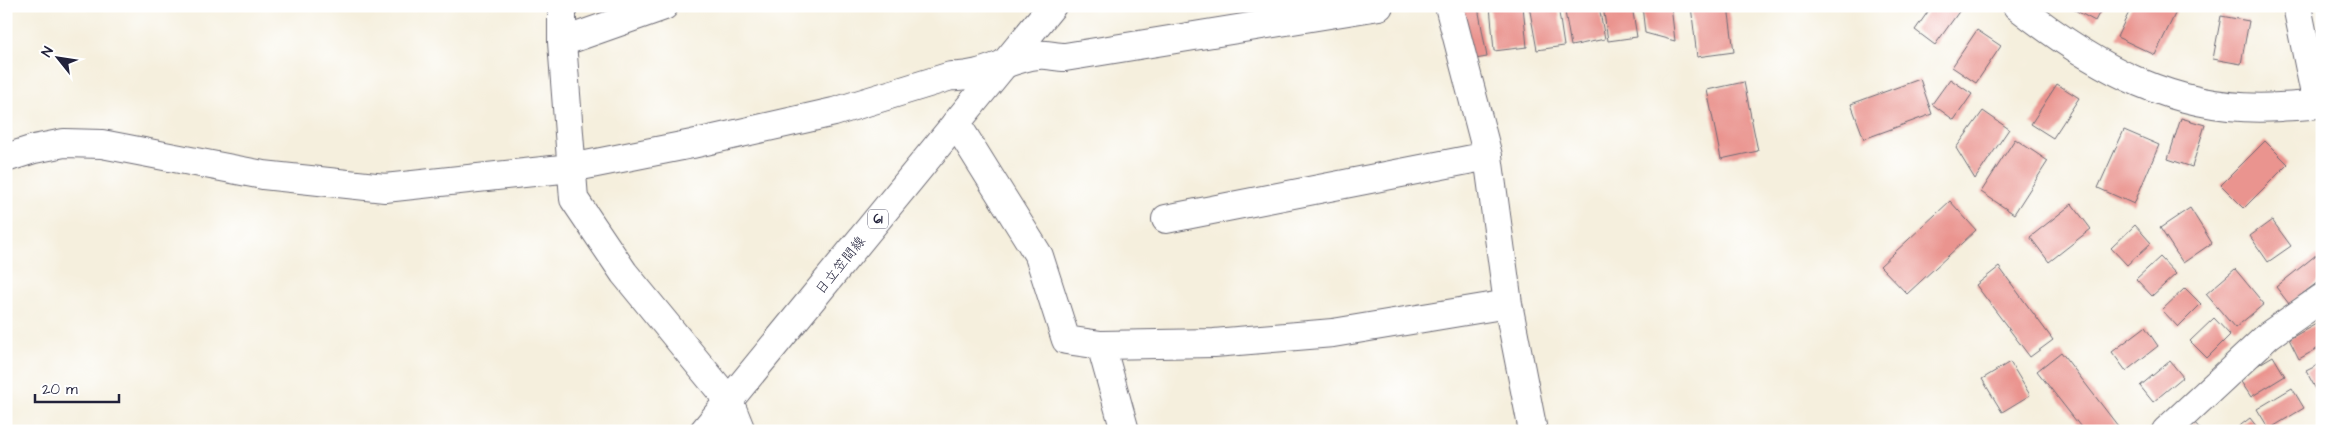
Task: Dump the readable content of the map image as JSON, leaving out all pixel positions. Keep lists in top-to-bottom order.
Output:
{
  "streets": {
    "street": ["61", "日立笠間線"]
  },
  "scale_bar": "20 m",
  "north": "top left"
}
